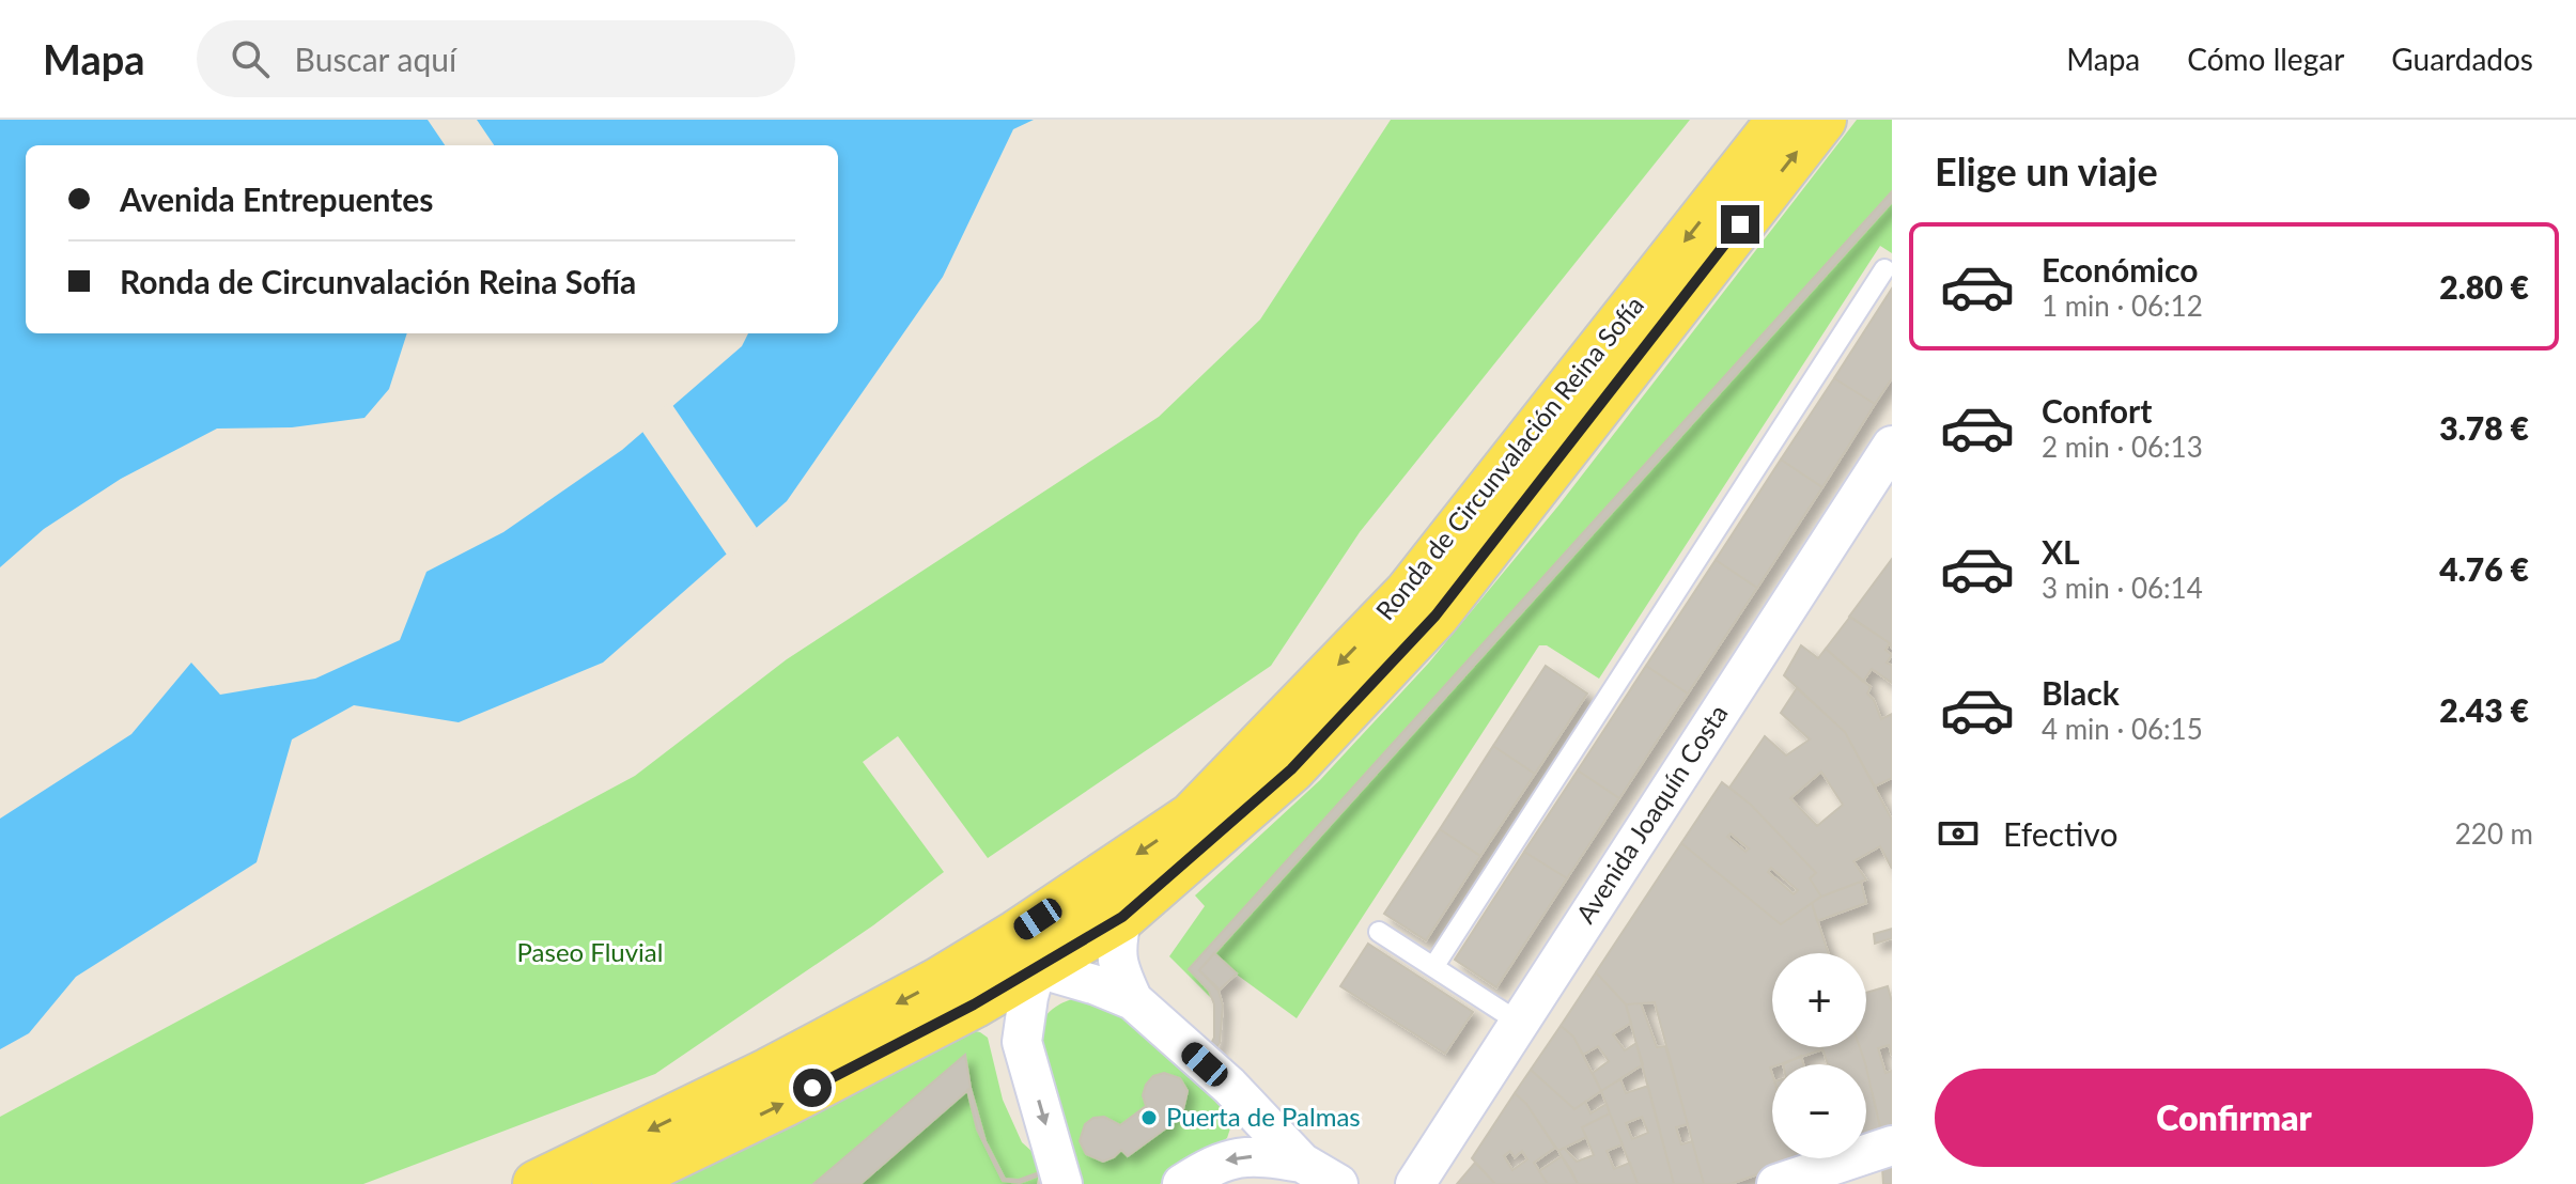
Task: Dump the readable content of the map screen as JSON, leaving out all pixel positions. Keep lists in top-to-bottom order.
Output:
{
  "streets": {
    "main road": ["Ronda de Circunvalación Reina Sofía"],
    "street": ["Avenida Joaquín Costa"]
  },
  "parks": ["Paseo Fluvial"],
  "places": ["Puerta de Palmas"],
  "page": {
    "header": "Mapa",
    "search": "Buscar aquí",
    "nav": ["Mapa", "Cómo llegar", "Guardados"],
    "heading": "Elige un viaje",
    "banner": ["Avenida Entrepuentes", "Ronda de Circunvalación Reina Sofía"],
    "list": [
      {
        "name": "Económico",
        "note": "1 min · 06:12",
        "value": "2.80 €"
      },
      {
        "name": "Confort",
        "note": "2 min · 06:13",
        "value": "3.78 €"
      },
      {
        "name": "XL",
        "note": "3 min · 06:14",
        "value": "4.76 €"
      },
      {
        "name": "Black",
        "note": "4 min · 06:15",
        "value": "2.43 €"
      }
    ],
    "pay": ["Efectivo", "220 m"],
    "map_buttons": ["+", "−"],
    "buttons": "Confirmar"
  }
}
